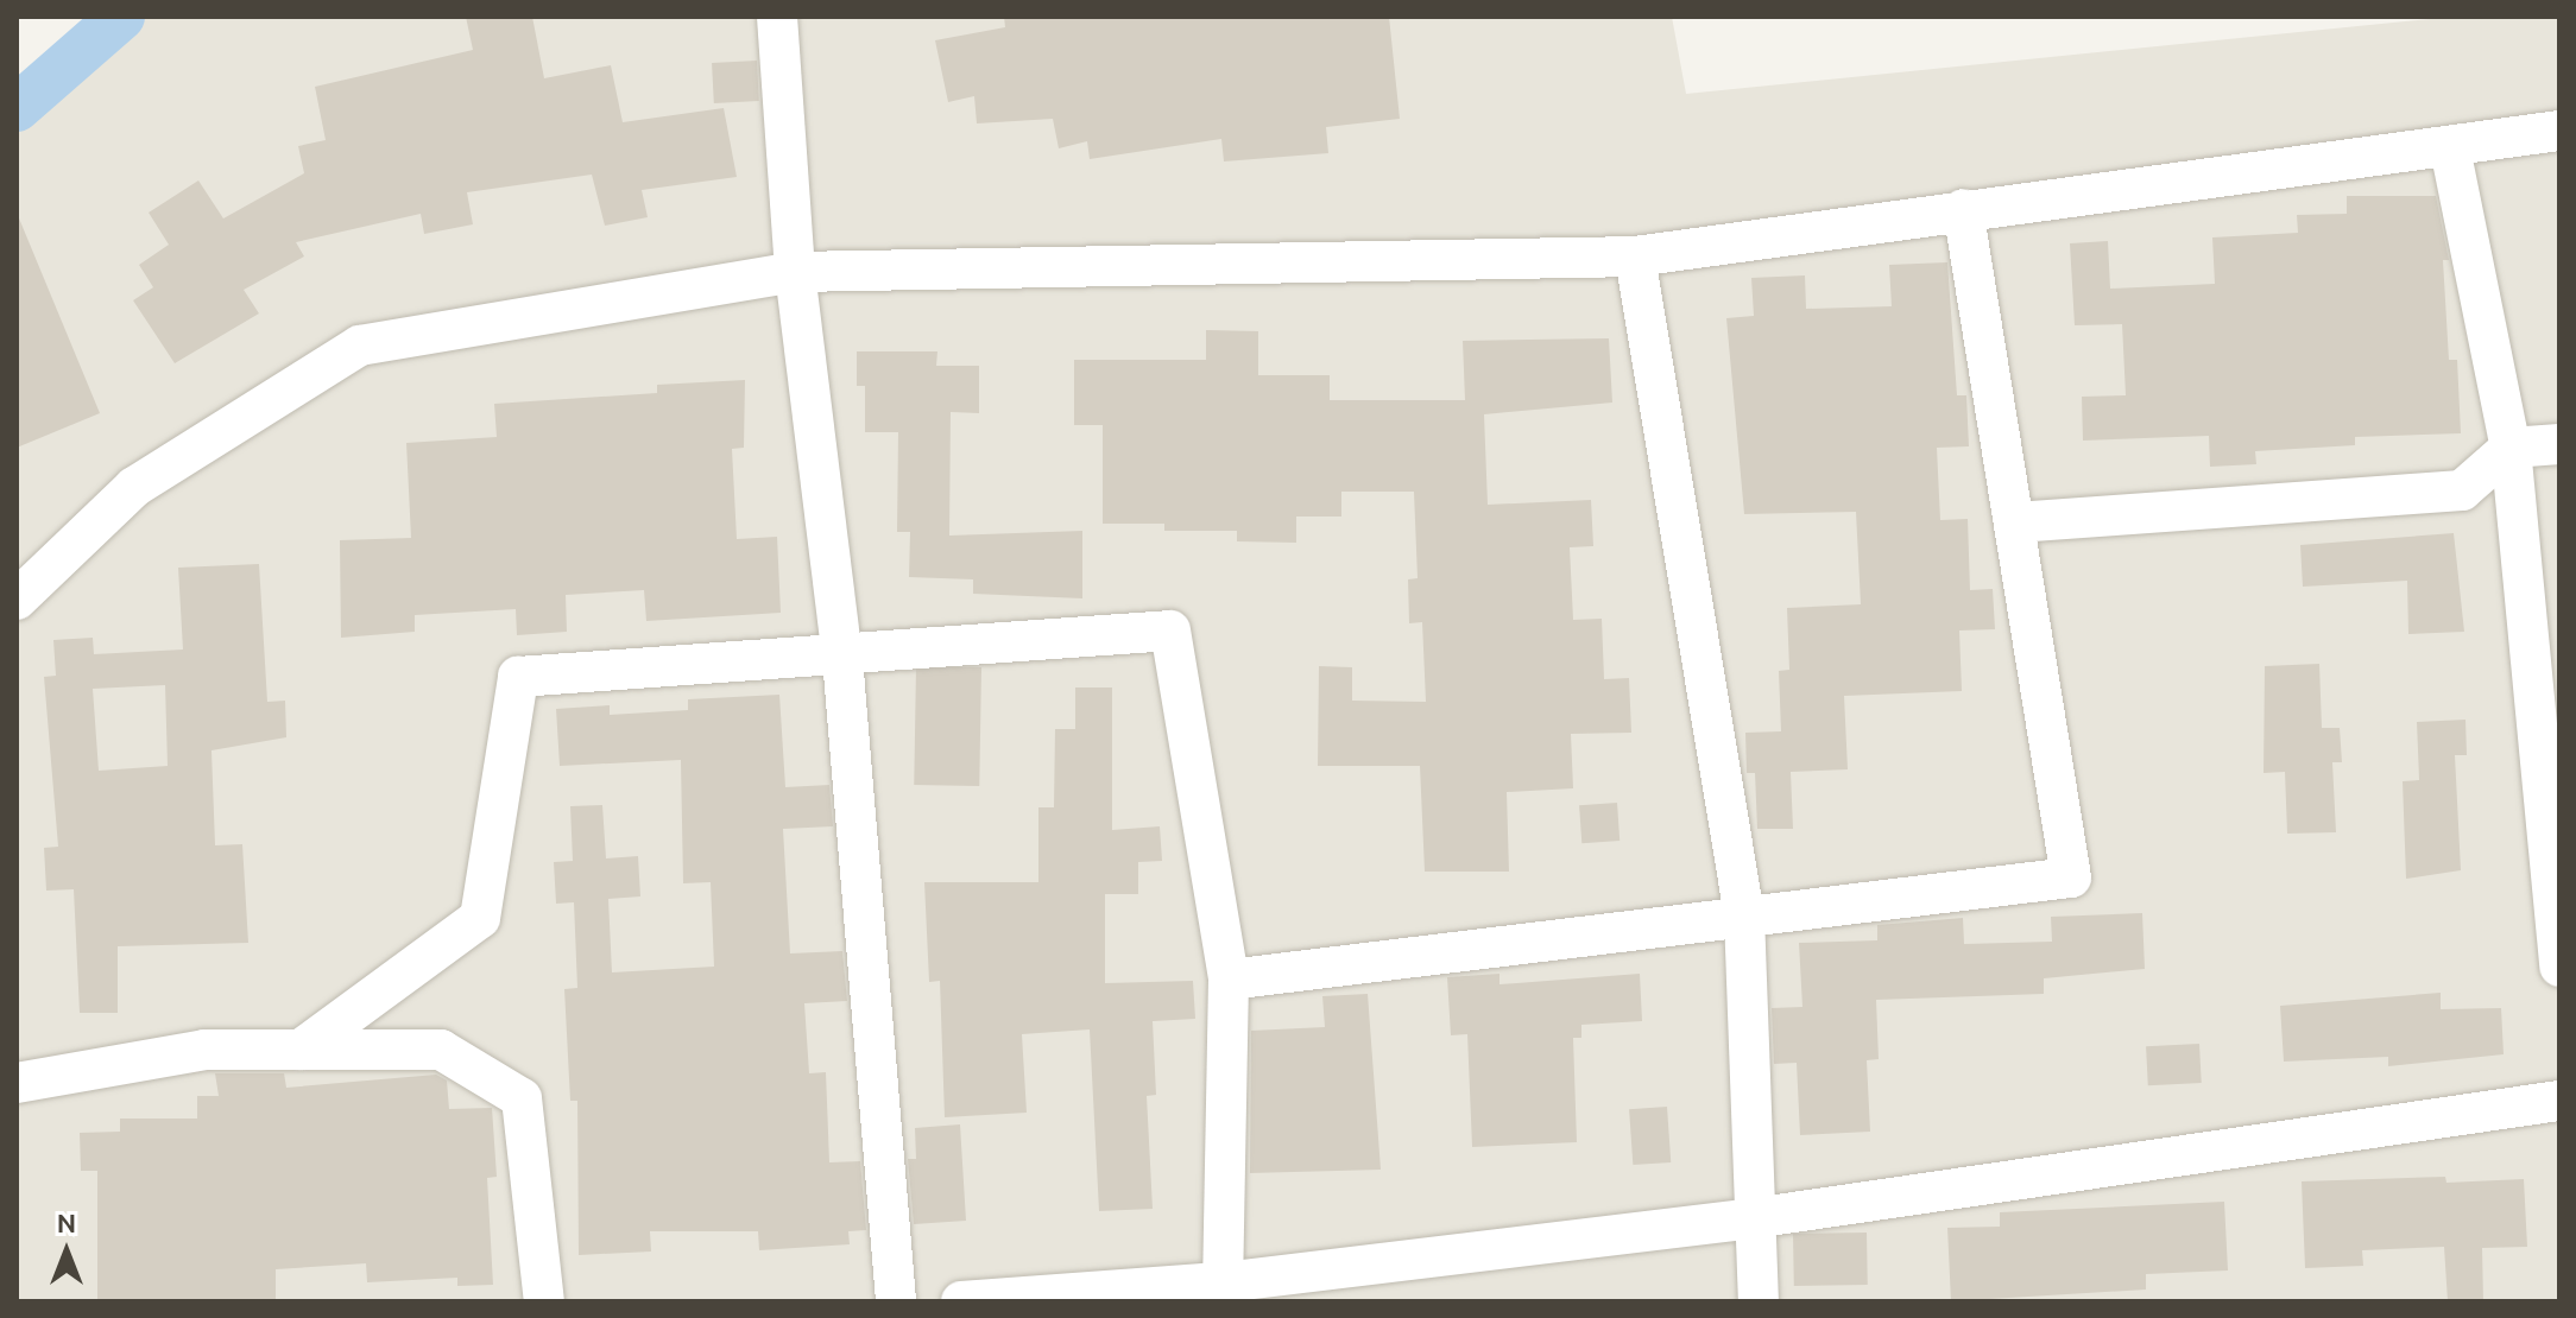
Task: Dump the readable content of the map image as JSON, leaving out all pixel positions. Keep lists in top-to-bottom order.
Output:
{
  "north": "top"
}
